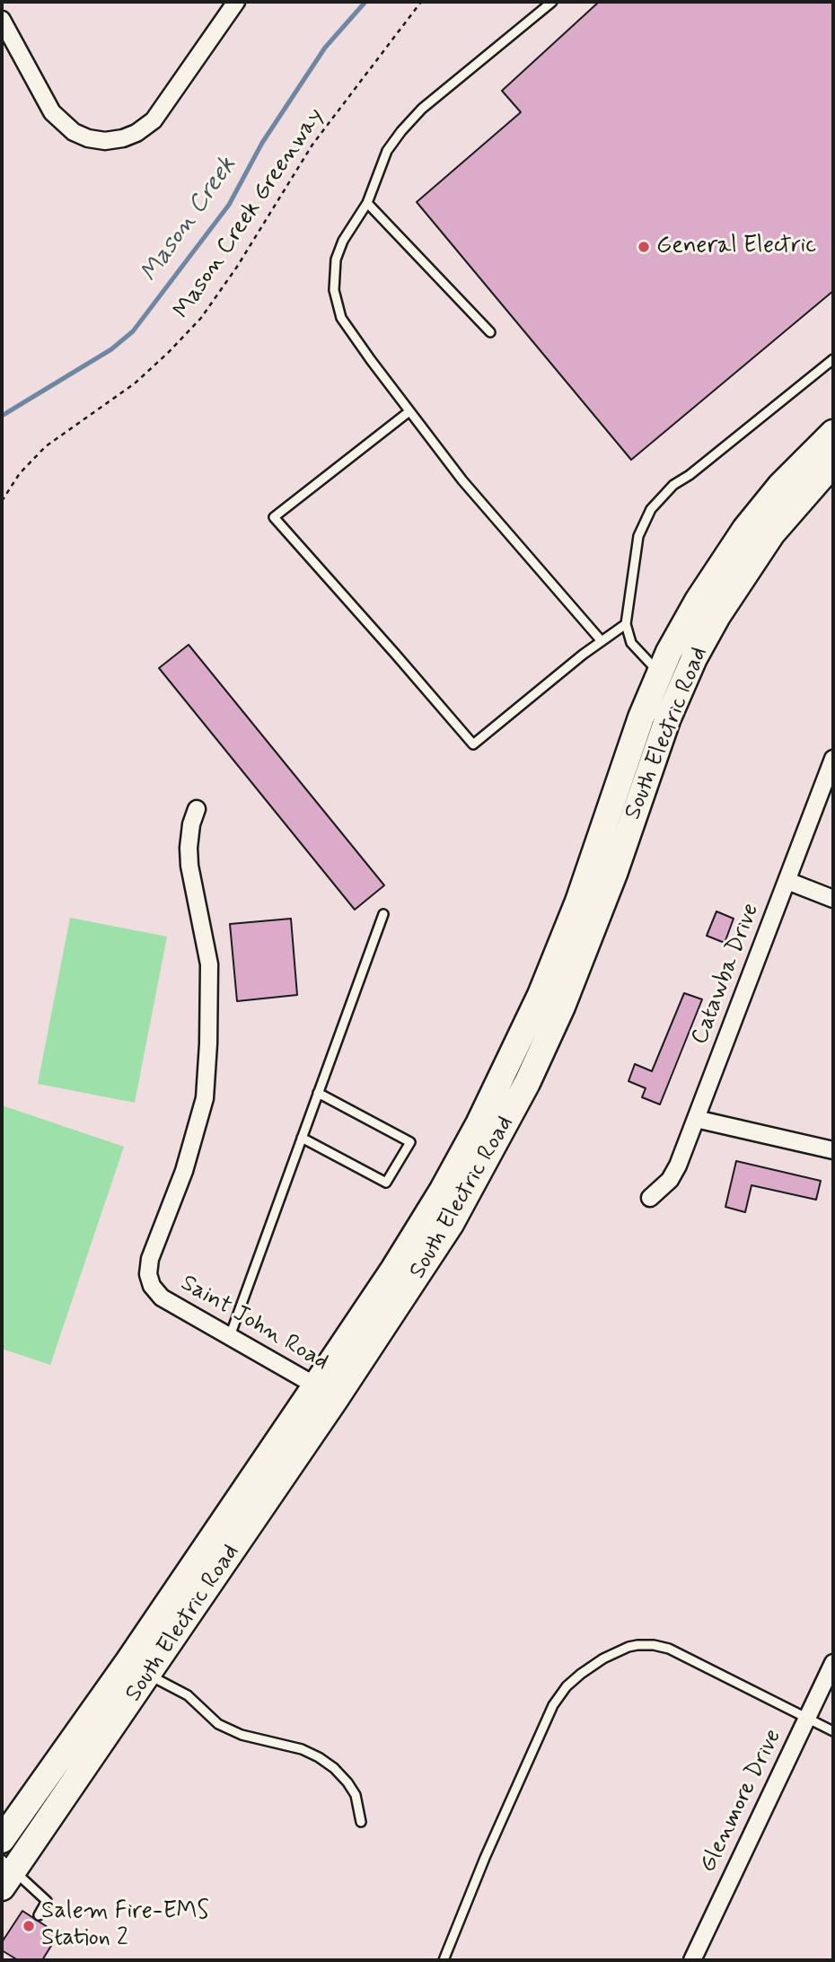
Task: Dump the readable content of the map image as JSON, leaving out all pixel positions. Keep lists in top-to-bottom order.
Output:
{
  "streets": {
    "main road": ["South Electric Road"],
    "street": ["Catawba Drive", "Saint John Road", "Glenmore Drive"],
    "path": ["Mason Creek Greenway"]
  },
  "crossings": [
    ["South Electric Road", "Saint John Road"]
  ],
  "water": ["Mason Creek"],
  "places": ["General Electric", "Salem Fire-EMS Station 2"]
}
